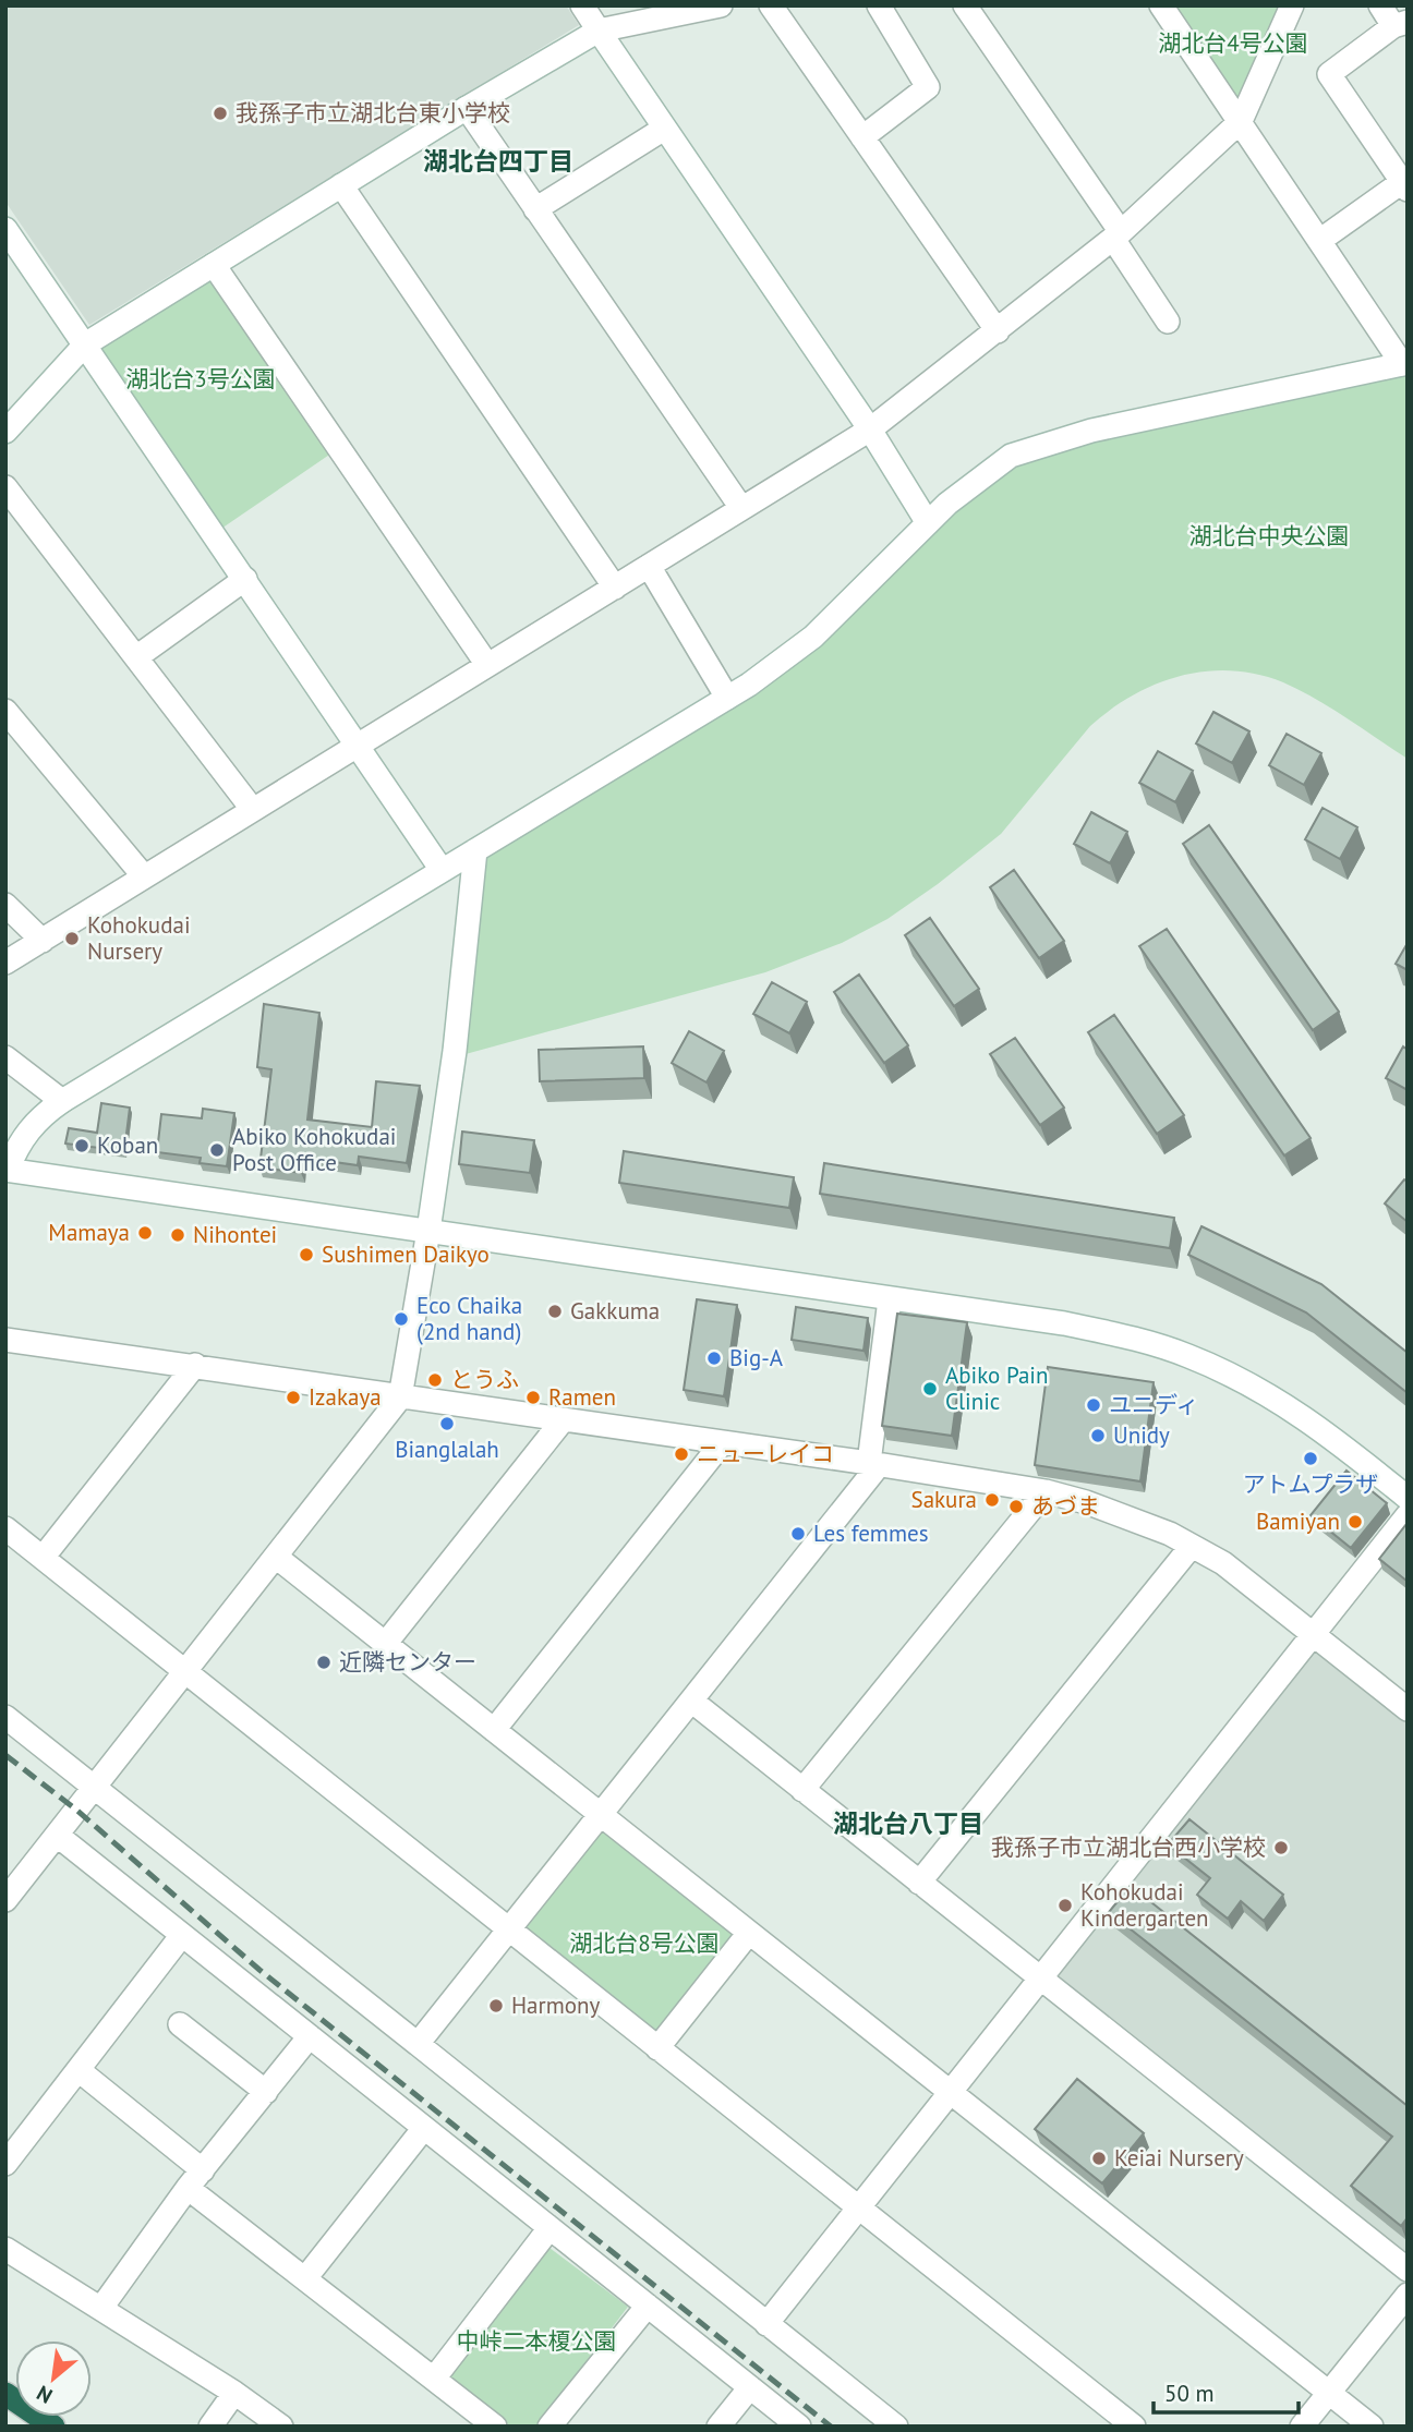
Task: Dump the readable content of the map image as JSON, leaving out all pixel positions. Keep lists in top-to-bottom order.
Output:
{
  "districts": ["湖北台四丁目", "湖北台八丁目"],
  "parks": [
    "湖北台4号公園",
    "湖北台3号公園",
    "湖北台中央公園",
    "湖北台8号公園",
    "中峠二本榎公園"
  ],
  "places": [
    "我孫子市立湖北台東小学校",
    "Kohokudai Nursery",
    "Koban",
    "Abiko Kohokudai Post Office",
    "Mamaya",
    "Nihontei",
    "Sushimen Daikyo",
    "Gakkuma",
    "Eco Chaika (2nd hand)",
    "Big-A",
    "とうふ",
    "Abiko Pain Clinic",
    "Izakaya",
    "Ramen",
    "ユニディ",
    "Bianglalah",
    "Unidy",
    "ニューレイコ",
    "アトムプラザ",
    "Sakura",
    "あづま",
    "Bamiyan",
    "Les femmes",
    "近隣センター",
    "我孫子市立湖北台西小学校",
    "Kohokudai Kindergarten",
    "Harmony",
    "Keiai Nursery"
  ],
  "scale_bar": "50 m",
  "north": "bottom left"
}
